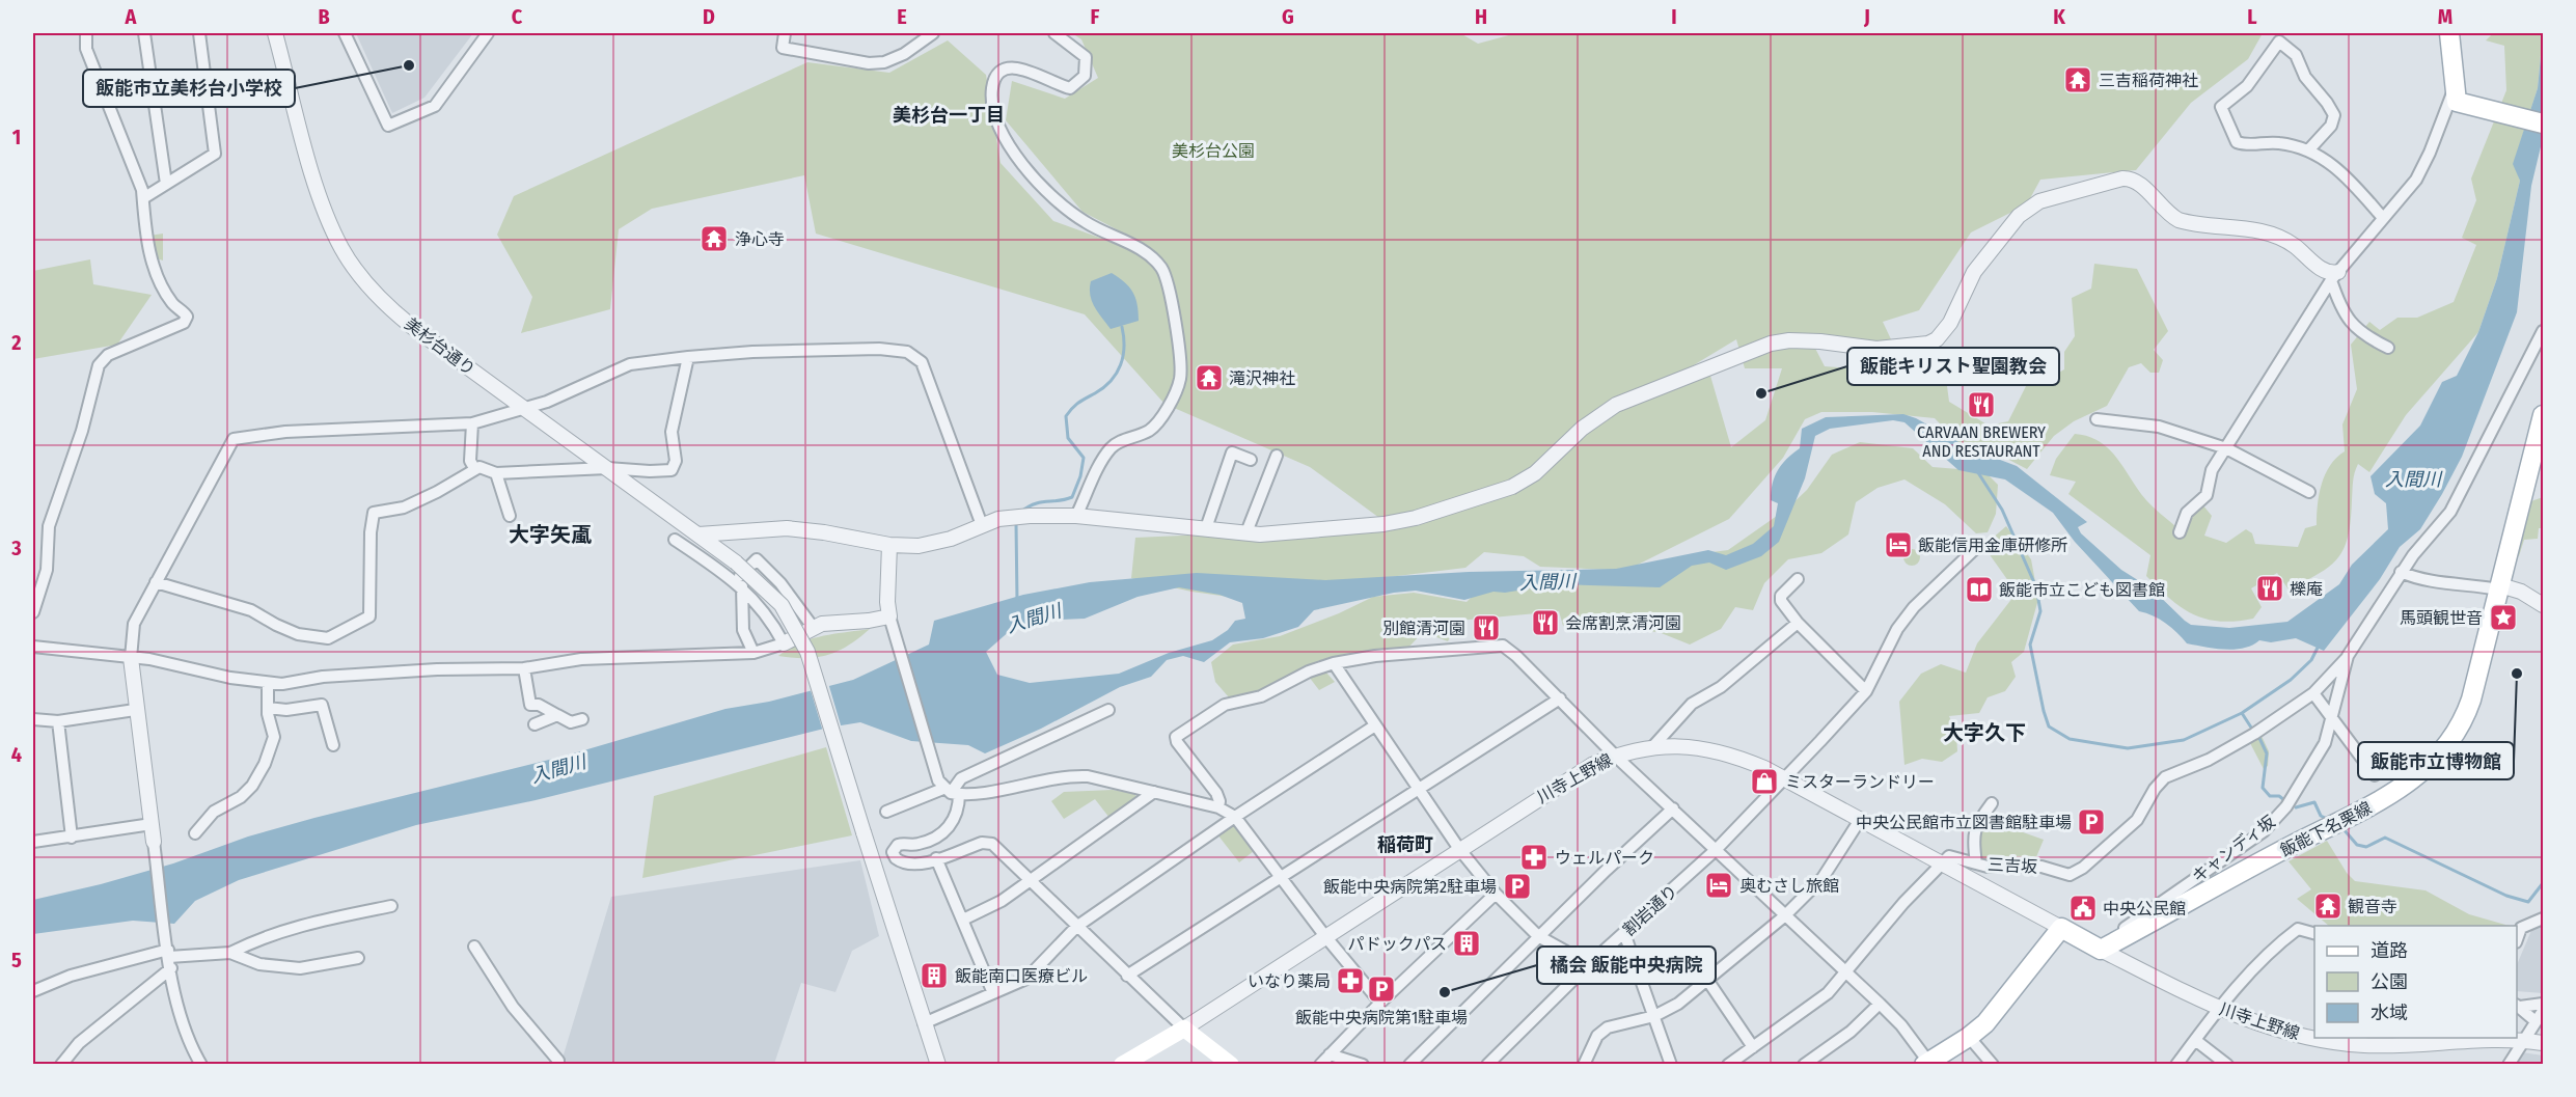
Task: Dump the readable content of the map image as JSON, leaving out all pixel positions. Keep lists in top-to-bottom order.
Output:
{
  "streets": {
    "main road": ["飯能下名栗線"],
    "street": [
      "美杉台通り",
      "川寺上野線",
      "キャンディ坂",
      "三吉坂",
      "割岩通り"
    ]
  },
  "crossings": [
    ["川寺上野線", "飯能下名栗線"],
    ["川寺上野線", "キャンディ坂"],
    ["川寺上野線", "三吉坂"],
    ["川寺上野線", "割岩通り"],
    ["飯能下名栗線", "キャンディ坂"]
  ],
  "districts": [
    "美杉台一丁目",
    "大字矢颪",
    "大字久下",
    "稲荷町"
  ],
  "water": ["入間川"],
  "parks": ["美杉台公園"],
  "places": {
    "other": [
      "飯能市立美杉台小学校",
      "飯能キリスト聖園教会",
      "飯能市立博物館",
      "橘会 飯能中央病院"
    ],
    "temple": [
      "三吉稲荷神社",
      "浄心寺",
      "滝沢神社",
      "観音寺"
    ],
    "restaurant": [
      "CARVAAN BREWERY AND RESTAURANT",
      "櫟庵",
      "会席割烹清河園",
      "別館清河園"
    ],
    "hotel": ["飯能信用金庫研修所", "奥むさし旅館"],
    "library": ["飯能市立こども図書館"],
    "place": ["馬頭観世音"],
    "shop": ["ミスターランドリー"],
    "parking": ["中央公民館市立図書館駐車場", "飯能中央病院第2駐車場", "飯能中央病院第1駐車場"],
    "pharmacy": ["ウェルパーク", "いなり薬局"],
    "public building": ["中央公民館"],
    "building": ["パドックパス", "飯能南口医療ビル"]
  },
  "legend": ["道路", "公園", "水域"],
  "grid": {
    "columns": [
      "A",
      "B",
      "C",
      "D",
      "E",
      "F",
      "G",
      "H",
      "I",
      "J",
      "K",
      "L",
      "M"
    ],
    "rows": [
      "1",
      "2",
      "3",
      "4",
      "5"
    ]
  }
}
